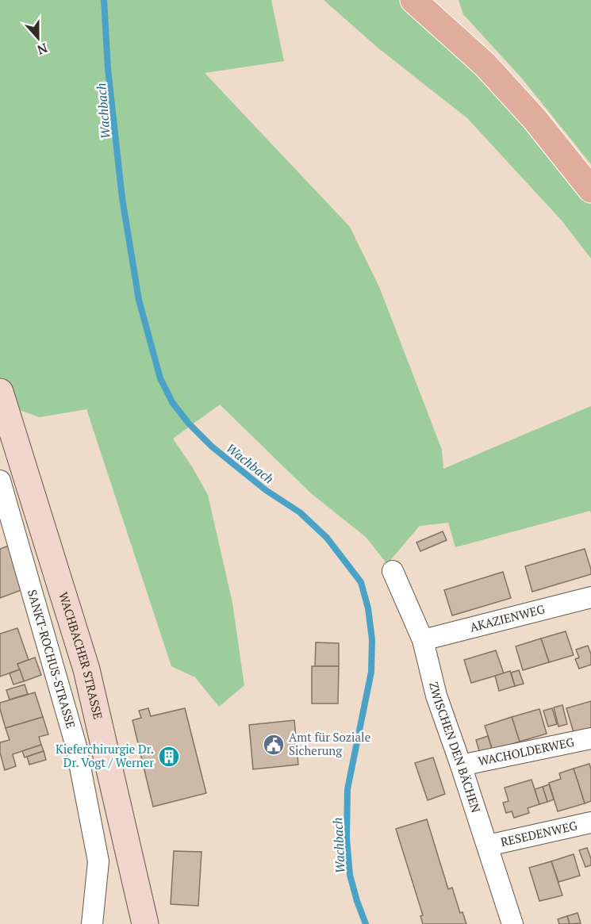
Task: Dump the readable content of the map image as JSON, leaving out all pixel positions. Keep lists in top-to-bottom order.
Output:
{
  "streets": {
    "street": [
      "AKAZIENWEG",
      "WACHBACHER STRASSE",
      "SANKT-ROCHUS-STRASSE",
      "ZWISCHEN DEN BÄCHEN",
      "WACHOLDERWEG",
      "RESEDENWEG"
    ]
  },
  "crossings": [
    ["AKAZIENWEG", "ZWISCHEN DEN BÄCHEN"],
    ["ZWISCHEN DEN BÄCHEN", "WACHOLDERWEG"],
    ["ZWISCHEN DEN BÄCHEN", "RESEDENWEG"]
  ],
  "water": ["Wachbach"],
  "places": {
    "public building": ["Amt für Soziale Sicherung"],
    "building": ["Kieferchirurgie Dr. Dr. Vogt / Werner"]
  },
  "north": "bottom"
}
